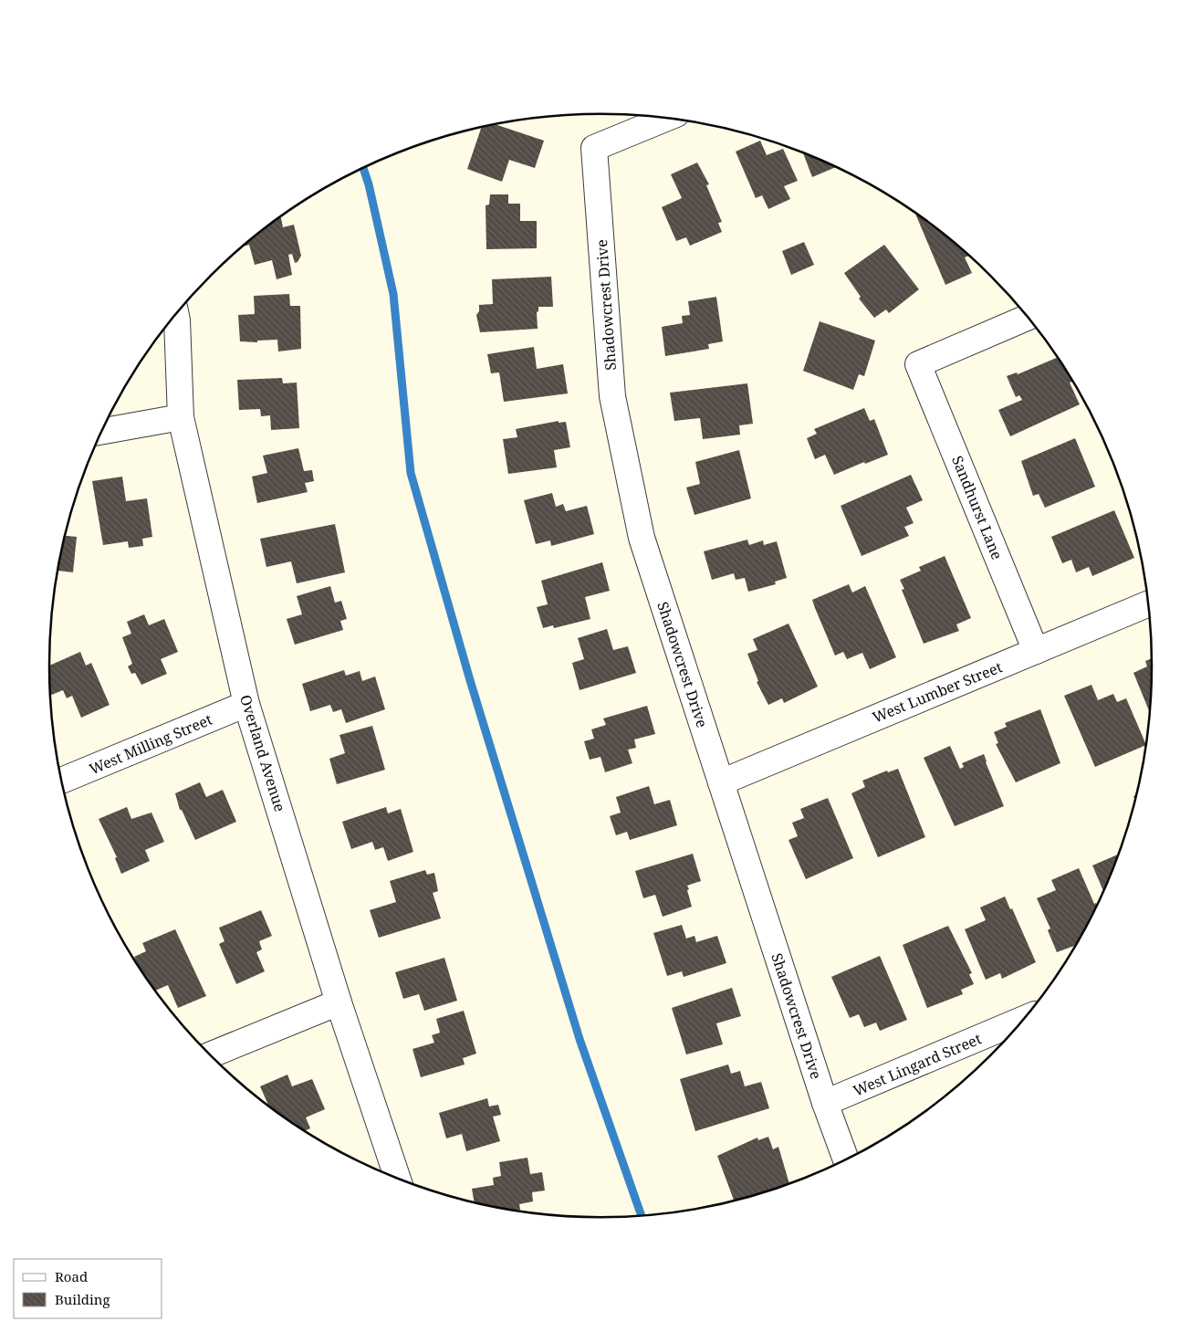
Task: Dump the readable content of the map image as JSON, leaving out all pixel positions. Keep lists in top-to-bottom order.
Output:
{
  "streets": {
    "street": [
      "Shadowcrest Drive",
      "Sandhurst Lane",
      "West Lumber Street",
      "West Milling Street",
      "Overland Avenue",
      "West Lingard Street"
    ]
  },
  "crossings": [
    ["Shadowcrest Drive", "West Lumber Street"],
    ["Shadowcrest Drive", "West Lingard Street"],
    ["Sandhurst Lane", "West Lumber Street"],
    ["West Milling Street", "Overland Avenue"]
  ],
  "legend": ["Road", "Building"]
}
